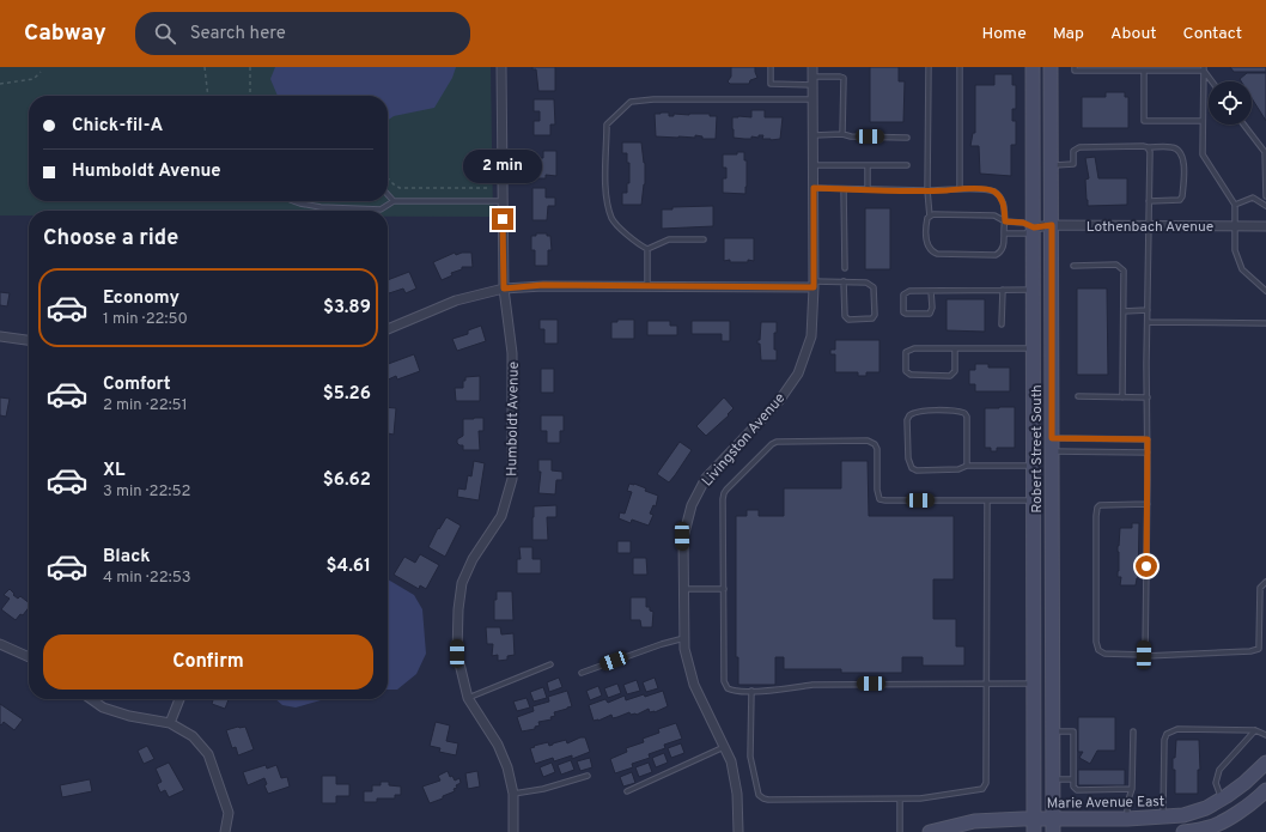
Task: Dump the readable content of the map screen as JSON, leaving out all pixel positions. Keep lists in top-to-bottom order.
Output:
{
  "streets": {
    "main road": ["Robert Street South", "Marie Avenue East"],
    "street": ["Lothenbach Avenue", "Humboldt Avenue", "Livingston Avenue"]
  },
  "crossings": [
    ["Lothenbach Avenue", "Robert Street South"],
    ["Robert Street South", "Marie Avenue East"]
  ],
  "page": {
    "header": "Cabway",
    "search": "Search here",
    "nav": [
      "Home",
      "Map",
      "About",
      "Contact"
    ],
    "banner": ["Chick-fil-A", "Humboldt Avenue"],
    "bubble": "2 min",
    "heading": "Choose a ride",
    "list": [
      {
        "name": "Economy",
        "note": "1 min · 22:50",
        "value": "$3.89"
      },
      {
        "name": "Comfort",
        "note": "2 min · 22:51",
        "value": "$5.26"
      },
      {
        "name": "XL",
        "note": "3 min · 22:52",
        "value": "$6.62"
      },
      {
        "name": "Black",
        "note": "4 min · 22:53",
        "value": "$4.61"
      }
    ],
    "buttons": "Confirm"
  }
}
